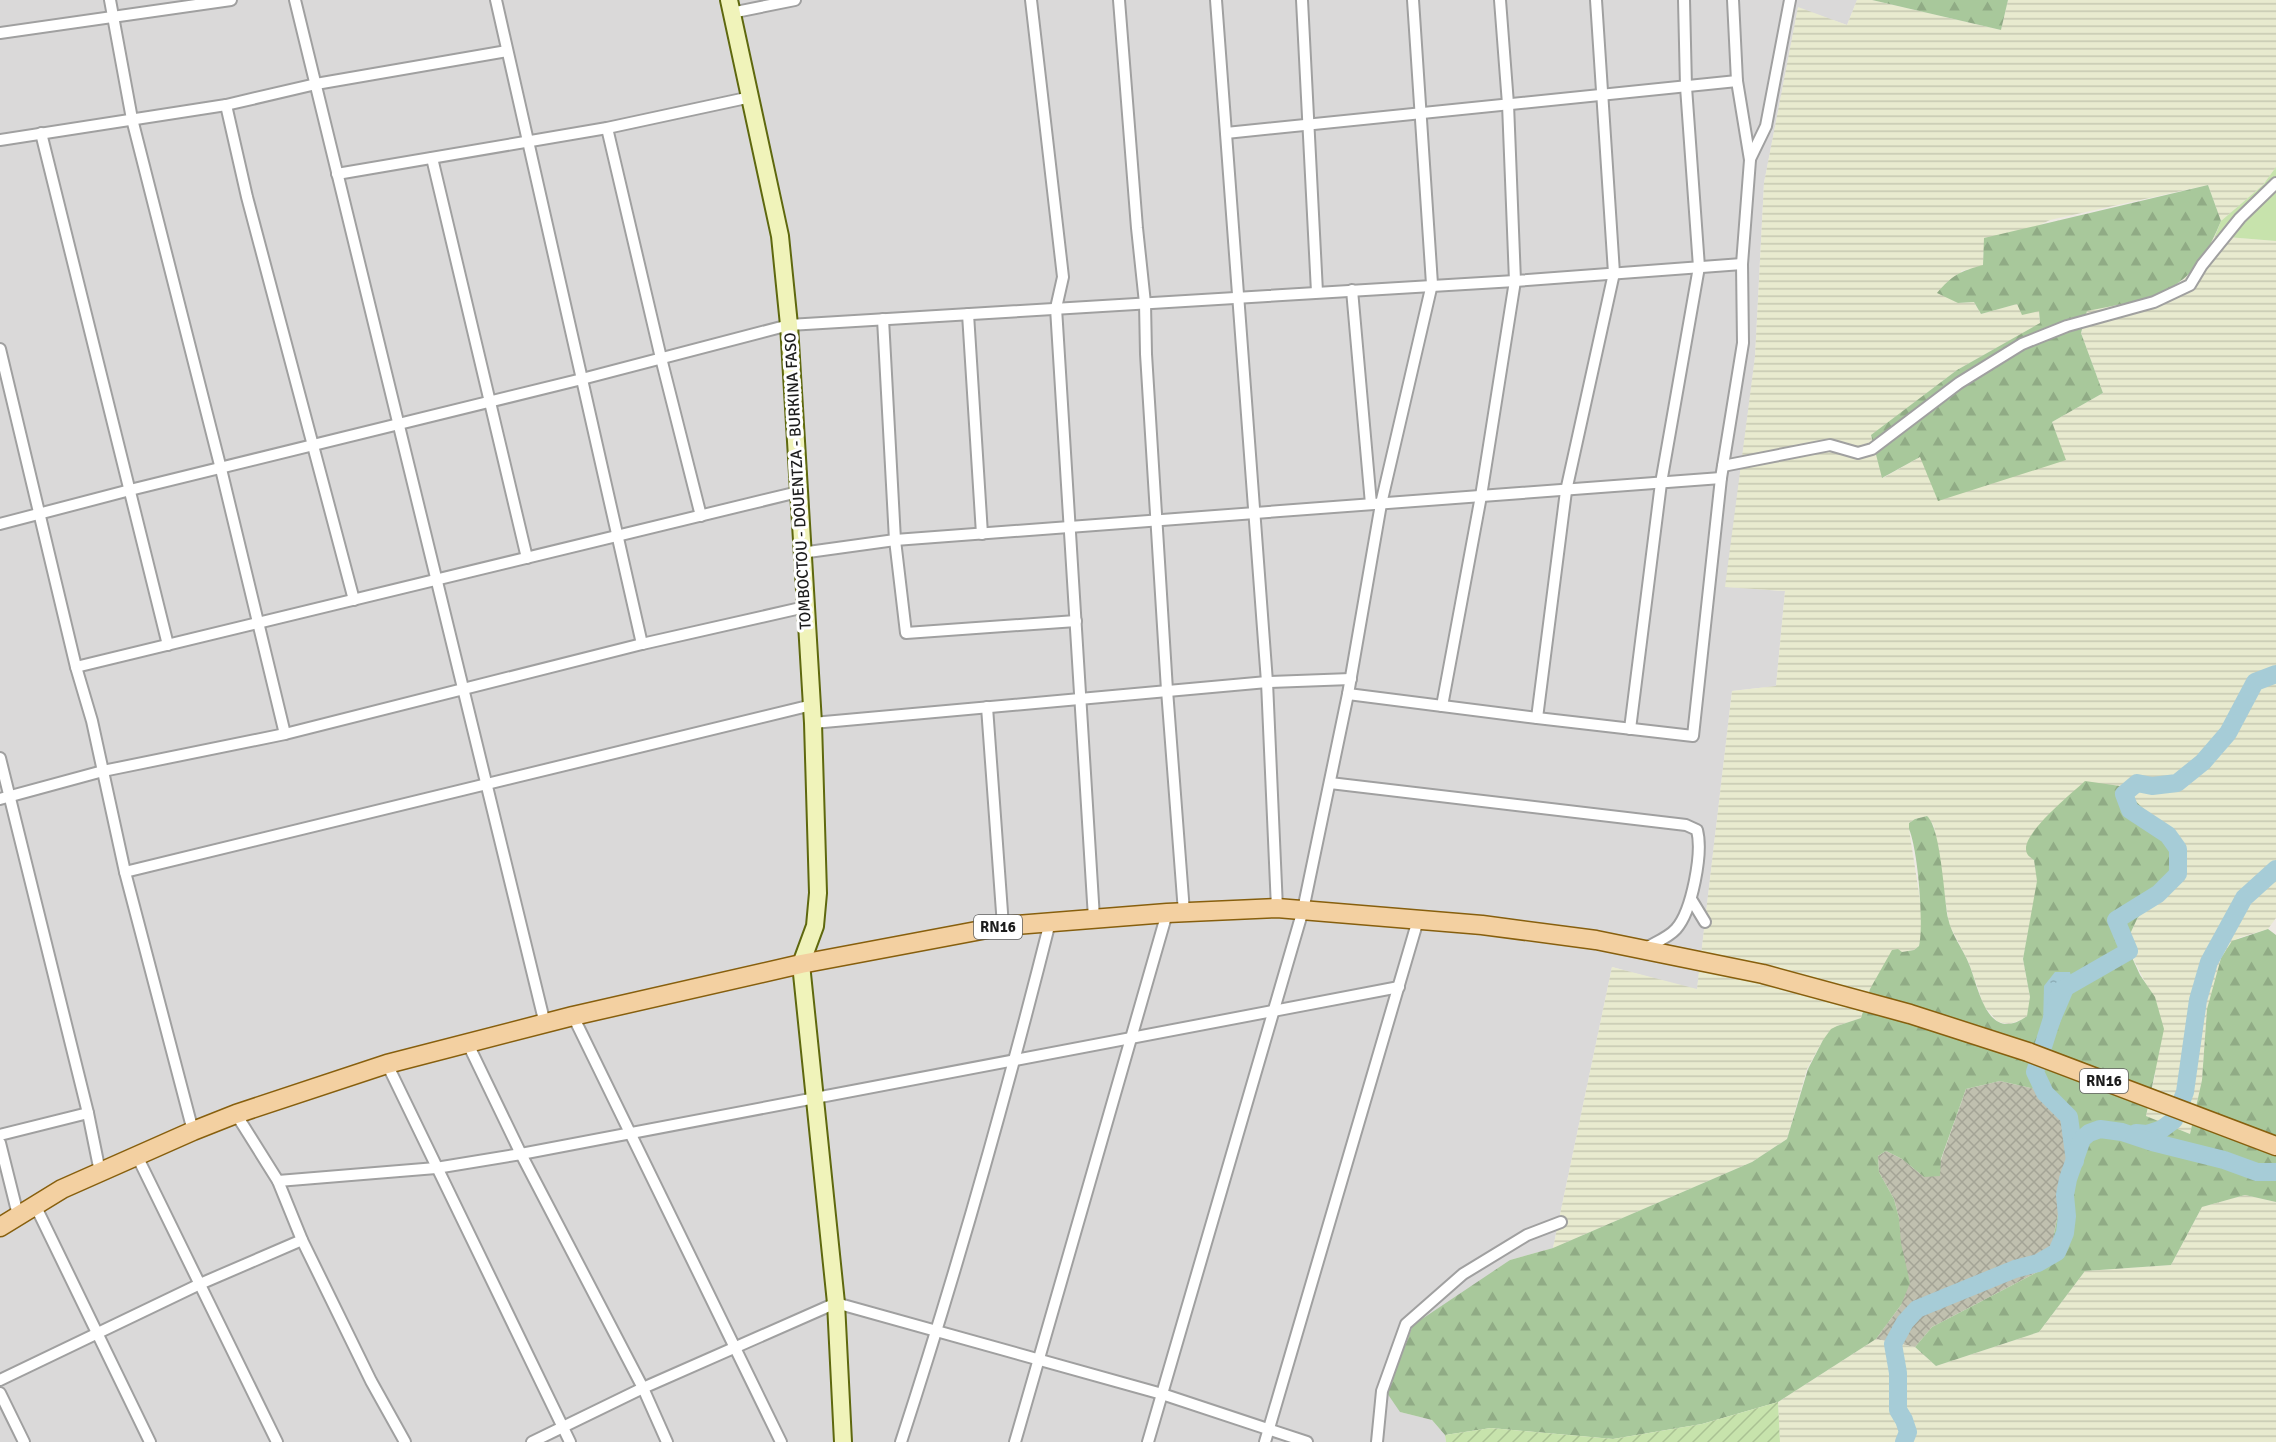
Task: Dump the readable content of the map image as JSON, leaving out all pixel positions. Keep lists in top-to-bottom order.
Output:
{
  "streets": {
    "main road": ["TOMBOCTOU - DOUENTZA - BURKINA FASO", "RN16"]
  },
  "crossings": [
    ["TOMBOCTOU - DOUENTZA - BURKINA FASO", "RN16"]
  ]
}
